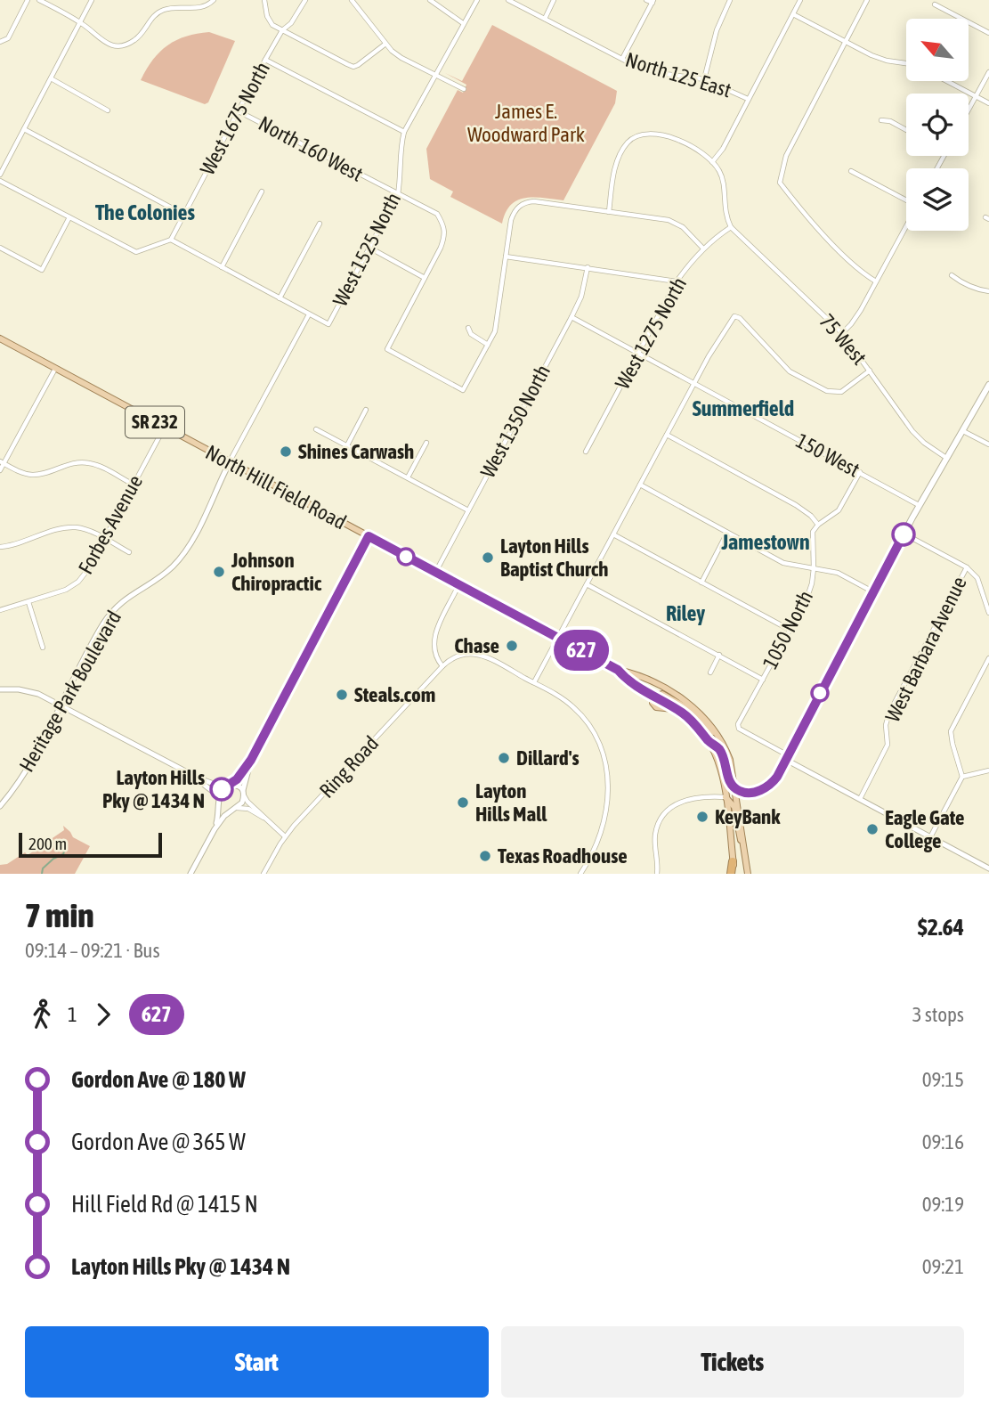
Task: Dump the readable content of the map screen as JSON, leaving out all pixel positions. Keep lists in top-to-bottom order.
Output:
{
  "streets": {
    "main road": ["SR 232", "North Hill Field Road"],
    "street": [
      "North 125 East",
      "West 1675 North",
      "North 160 West",
      "West 1525 North",
      "West 1275 North",
      "75 West",
      "West 1350 North",
      "150 West",
      "Forbes Avenue",
      "1050 North",
      "West Barbara Avenue",
      "Heritage Park Boulevard",
      "Ring Road"
    ]
  },
  "crossings": [
    ["West 1675 North", "North 160 West"],
    ["North 160 West", "West 1525 North"],
    ["West 1275 North", "75 West"],
    ["West 1275 North", "150 West"],
    ["West 1350 North", "150 West"],
    ["West 1350 North", "North Hill Field Road"],
    ["SR 232", "North Hill Field Road"],
    ["North Hill Field Road", "Forbes Avenue"],
    ["North Hill Field Road", "Heritage Park Boulevard"]
  ],
  "districts": [
    "The Colonies",
    "Summerfield",
    "Jamestown",
    "Riley"
  ],
  "parks": ["James E. Woodward Park"],
  "places": [
    "Shines Carwash",
    "Layton Hills Baptist Church",
    "Johnson Chiropractic",
    "Chase",
    "Steals.com",
    "Dillard's",
    "Layton Hills Pky @ 1434 N",
    "Layton Hills Mall",
    "KeyBank",
    "Eagle Gate College",
    "Texas Roadhouse"
  ],
  "lines": ["bus line 627"],
  "scale_bar": "200 m",
  "north": "top left",
  "page": {
    "on_map": "627",
    "scale": "200 m",
    "heading": ["7 min", "09:14 – 09:21 · Bus", "$2.64"],
    "legs": ["1", "627", "3 stops"],
    "list": [
      {
        "name": "Gordon Ave @ 180 W",
        "value": "09:15"
      },
      {
        "name": "Gordon Ave @ 365 W",
        "value": "09:16"
      },
      {
        "name": "Hill Field Rd @ 1415 N",
        "value": "09:19"
      },
      {
        "name": "Layton Hills Pky @ 1434 N",
        "value": "09:21"
      }
    ],
    "buttons": ["Start", "Tickets"]
  }
}
